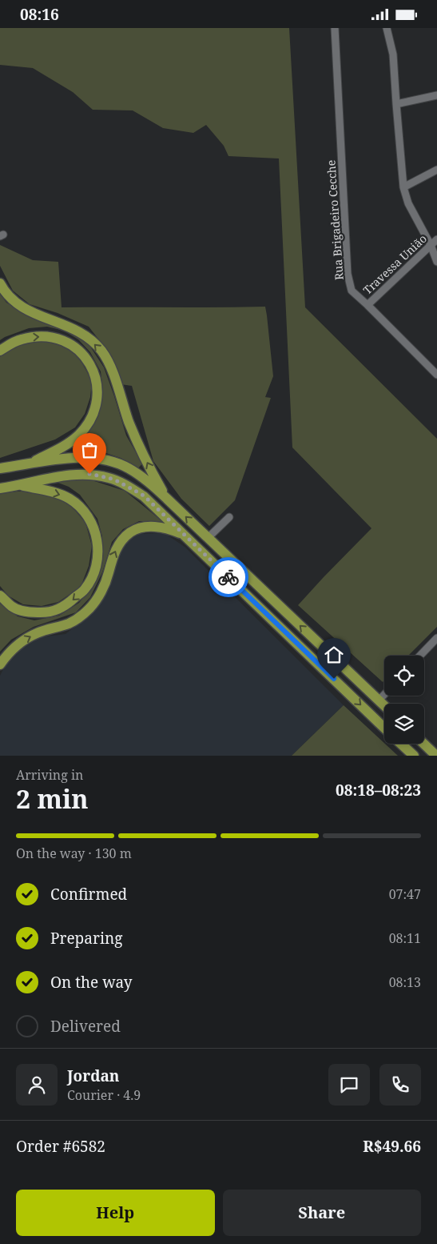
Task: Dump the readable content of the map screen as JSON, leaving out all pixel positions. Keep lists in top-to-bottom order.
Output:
{
  "streets": {
    "street": ["Rua Brigadeiro Cecche", "Travessa União"]
  },
  "crossings": [
    ["Rua Brigadeiro Cecche", "Travessa União"]
  ],
  "page": {
    "status": "08:16",
    "heading": ["2 min", "Arriving in", "08:18–08:23"],
    "panel": [
      "Jordan",
      "Courier · 4.9",
      "Order #6582",
      "R$49.66"
    ],
    "bar": "On the way · 130 m",
    "list": [
      ["Confirmed", "07:47"],
      ["Preparing", "08:11"],
      ["On the way", "08:13"],
      "Delivered"
    ],
    "buttons": ["Help", "Share"]
  }
}
